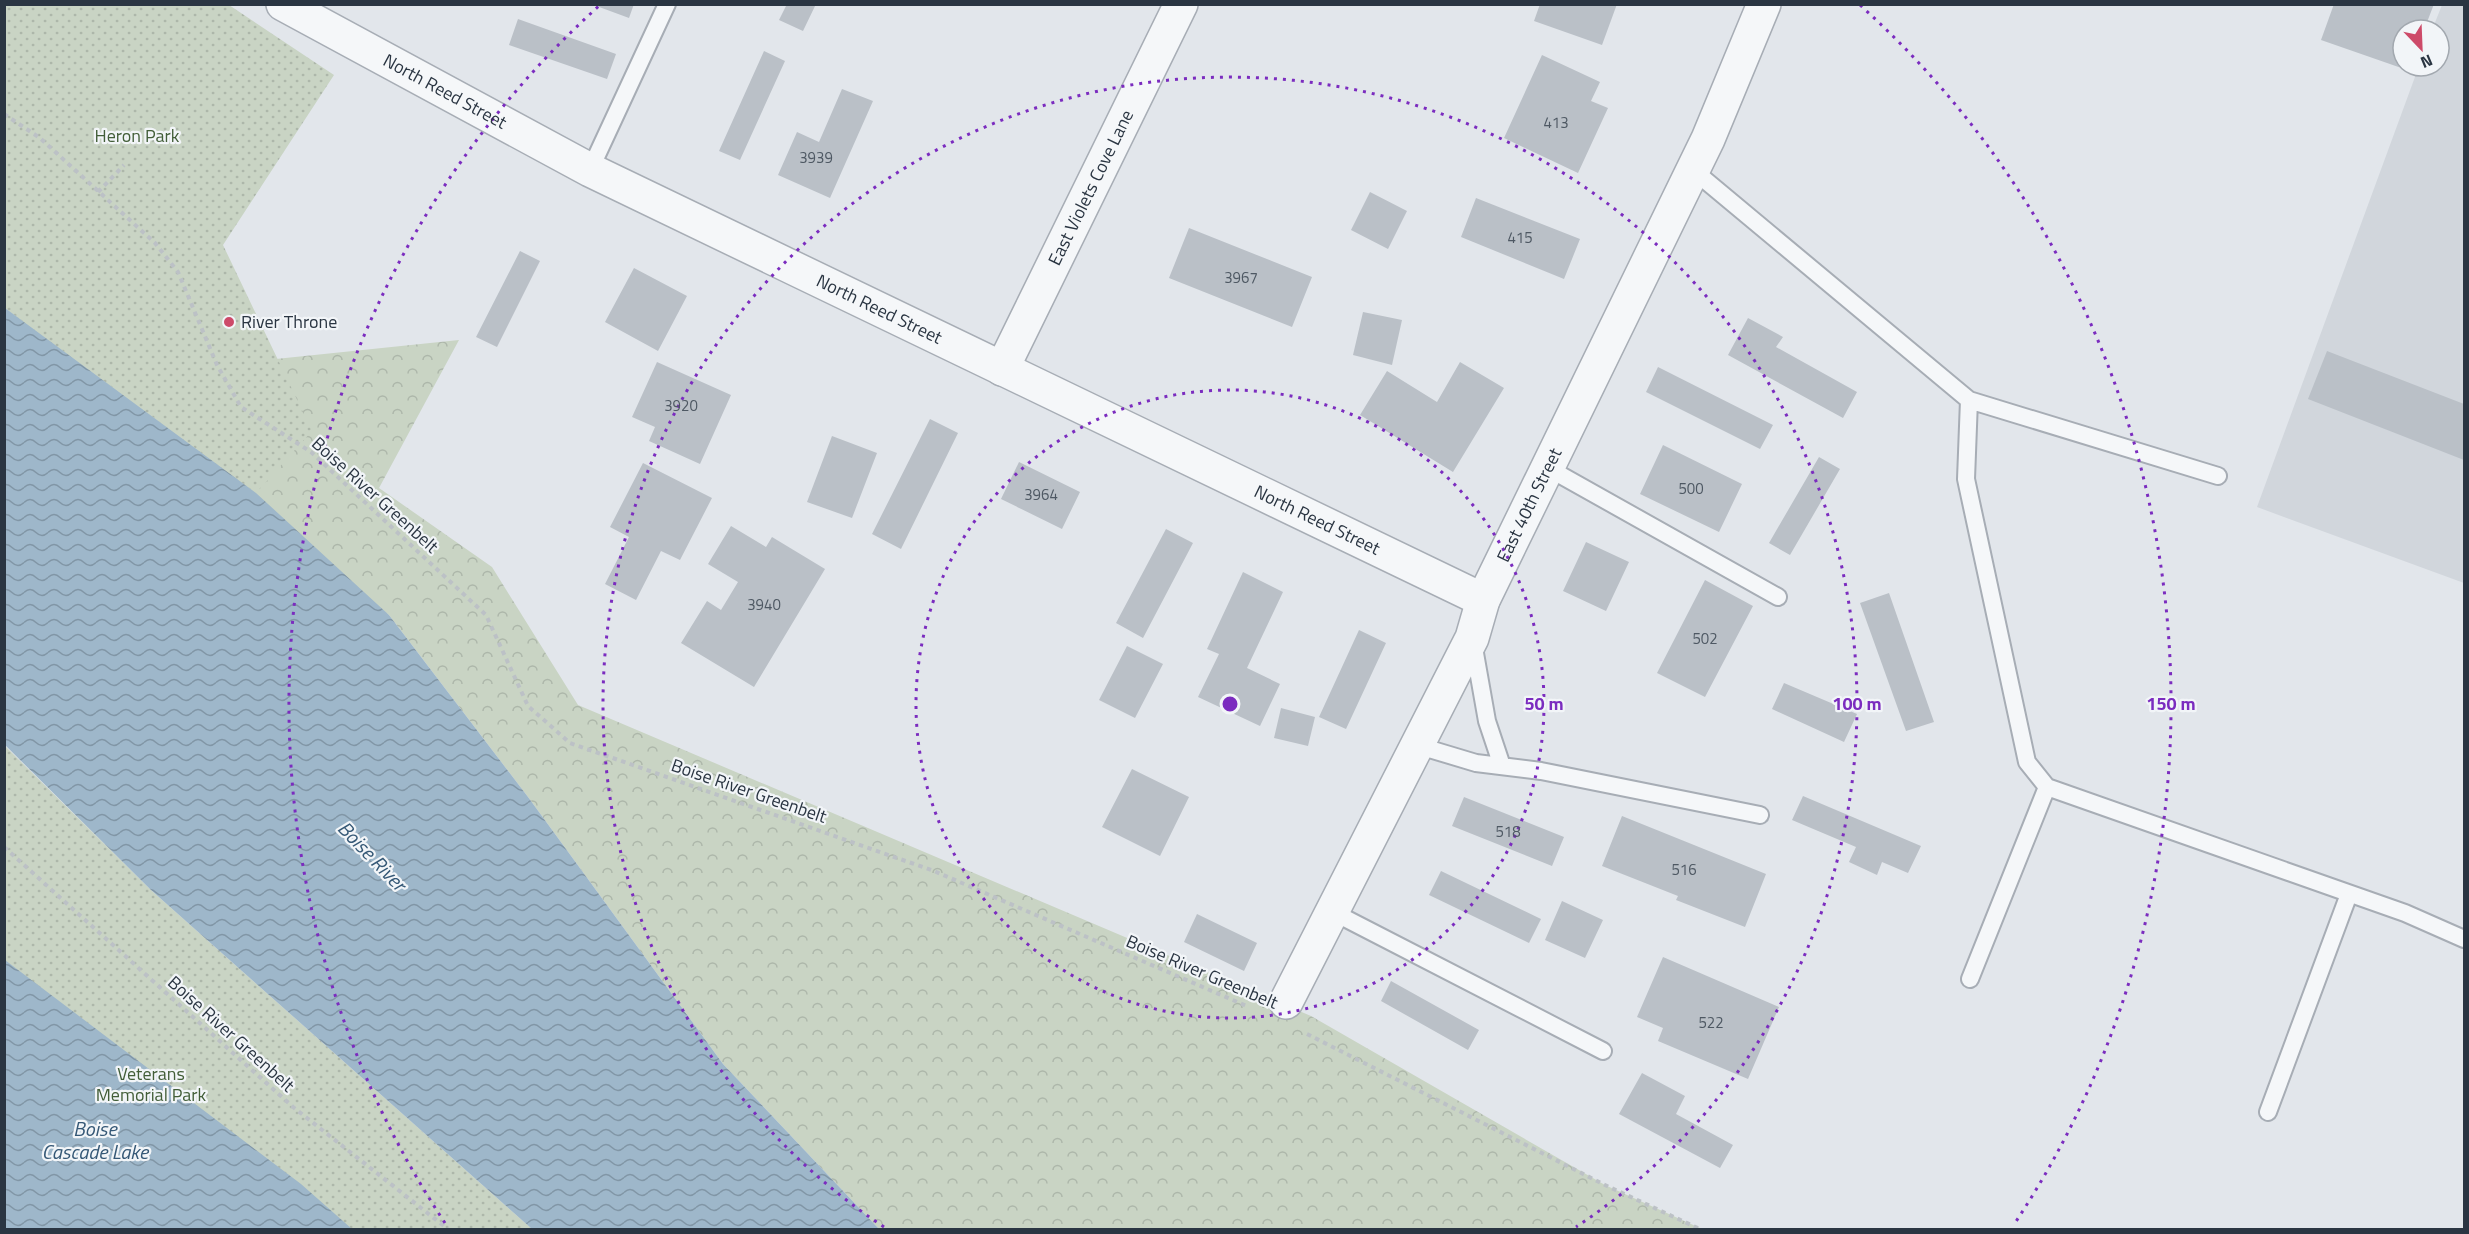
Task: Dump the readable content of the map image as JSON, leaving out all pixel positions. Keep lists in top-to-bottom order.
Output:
{
  "streets": {
    "street": ["North Reed Street", "East Violets Cove Lane", "East 40th Street"],
    "path": ["Boise River Greenbelt"]
  },
  "crossings": [
    ["North Reed Street", "East Violets Cove Lane"],
    ["North Reed Street", "East 40th Street"],
    ["Boise River Greenbelt", "East 40th Street"]
  ],
  "water": ["Boise River", "Boise Cascade Lake"],
  "parks": ["Heron Park", "Veterans Memorial Park"],
  "places": ["River Throne"],
  "house_numbers": [
    "413",
    "3939",
    "415",
    "3967",
    "3920",
    "500",
    "3964",
    "3940",
    "502",
    "518",
    "516",
    "522"
  ],
  "north": "bottom right",
  "rings": ["50 m", "100 m", "150 m"]
}
